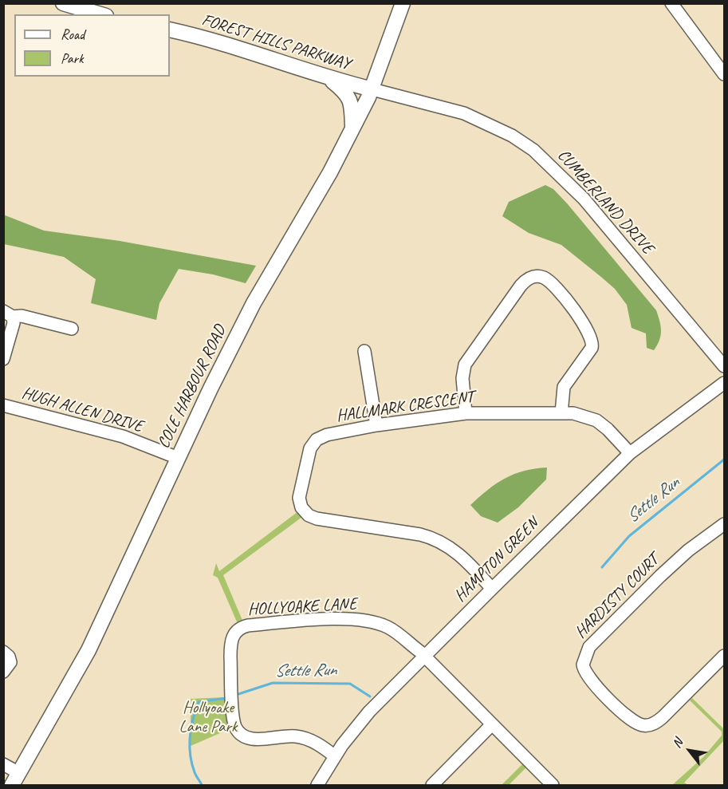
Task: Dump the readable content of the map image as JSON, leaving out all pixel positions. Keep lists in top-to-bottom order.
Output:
{
  "streets": {
    "main road": ["FOREST HILLS PARKWAY", "COLE HARBOUR ROAD"],
    "street": [
      "CUMBERLAND DRIVE",
      "HALLMARK CRESCENT",
      "HUGH ALLEN DRIVE",
      "HAMPTON GREEN",
      "HARDISTY COURT",
      "HOLLYOAKE LANE"
    ]
  },
  "crossings": [
    ["FOREST HILLS PARKWAY", "CUMBERLAND DRIVE"],
    ["FOREST HILLS PARKWAY", "COLE HARBOUR ROAD"],
    ["CUMBERLAND DRIVE", "COLE HARBOUR ROAD"],
    ["COLE HARBOUR ROAD", "HUGH ALLEN DRIVE"],
    ["HALLMARK CRESCENT", "HAMPTON GREEN"],
    ["HAMPTON GREEN", "HOLLYOAKE LANE"]
  ],
  "water": ["Settle Run"],
  "parks": ["Hollyoake Lane Park"],
  "legend": ["Road", "Park"],
  "north": "top left"
}
